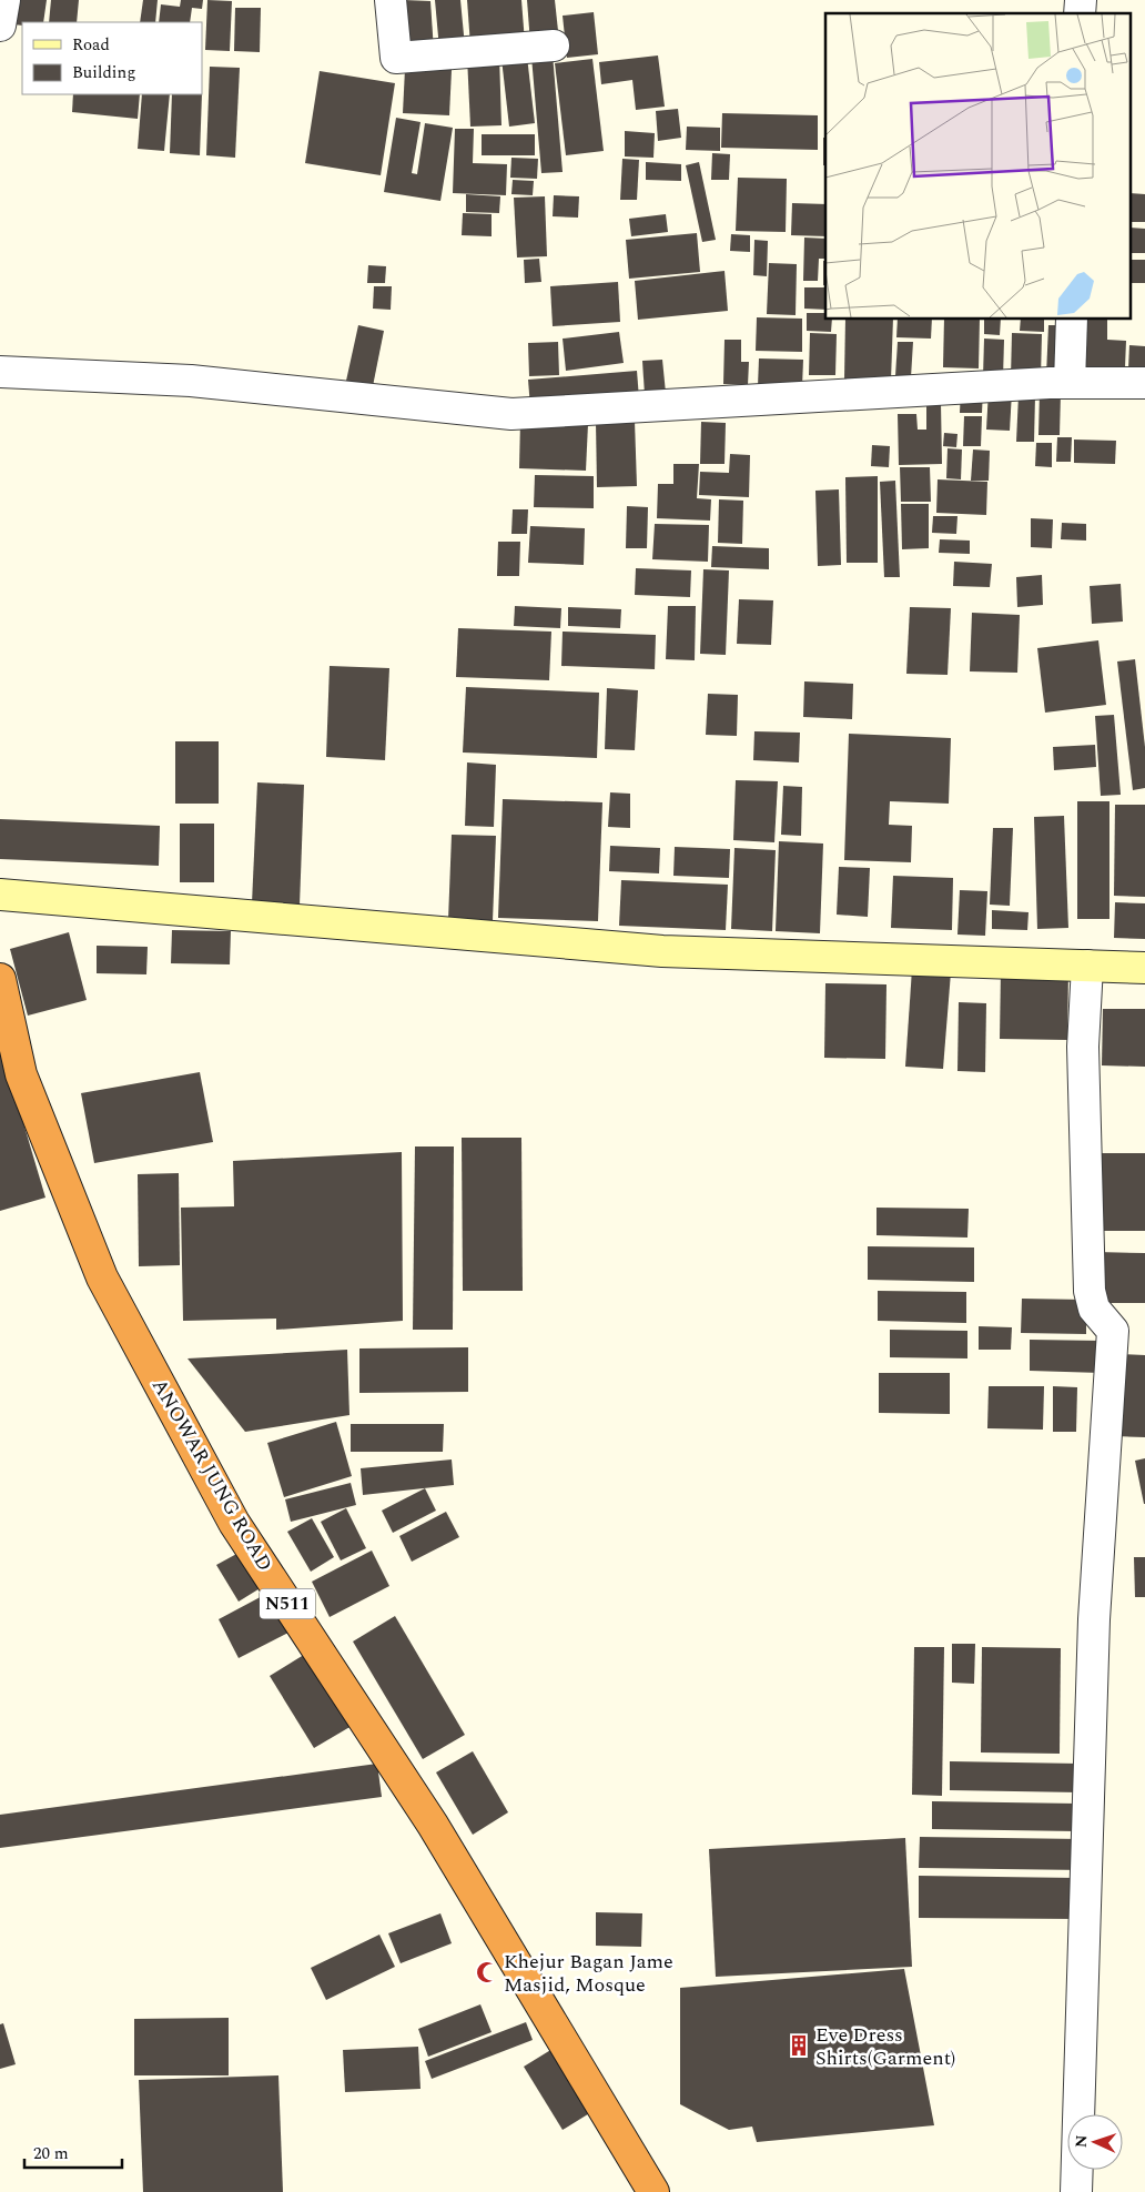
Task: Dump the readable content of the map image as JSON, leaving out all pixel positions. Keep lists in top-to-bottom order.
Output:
{
  "streets": {
    "highway": ["ANOWAR JUNG ROAD", "N511"]
  },
  "places": {
    "mosque": ["Khejur Bagan Jame Masjid, Mosque"],
    "building": ["Eve Dress Shirts(Garment)"]
  },
  "legend": ["Road", "Building"],
  "scale_bar": "20 m",
  "north": "left"
}
